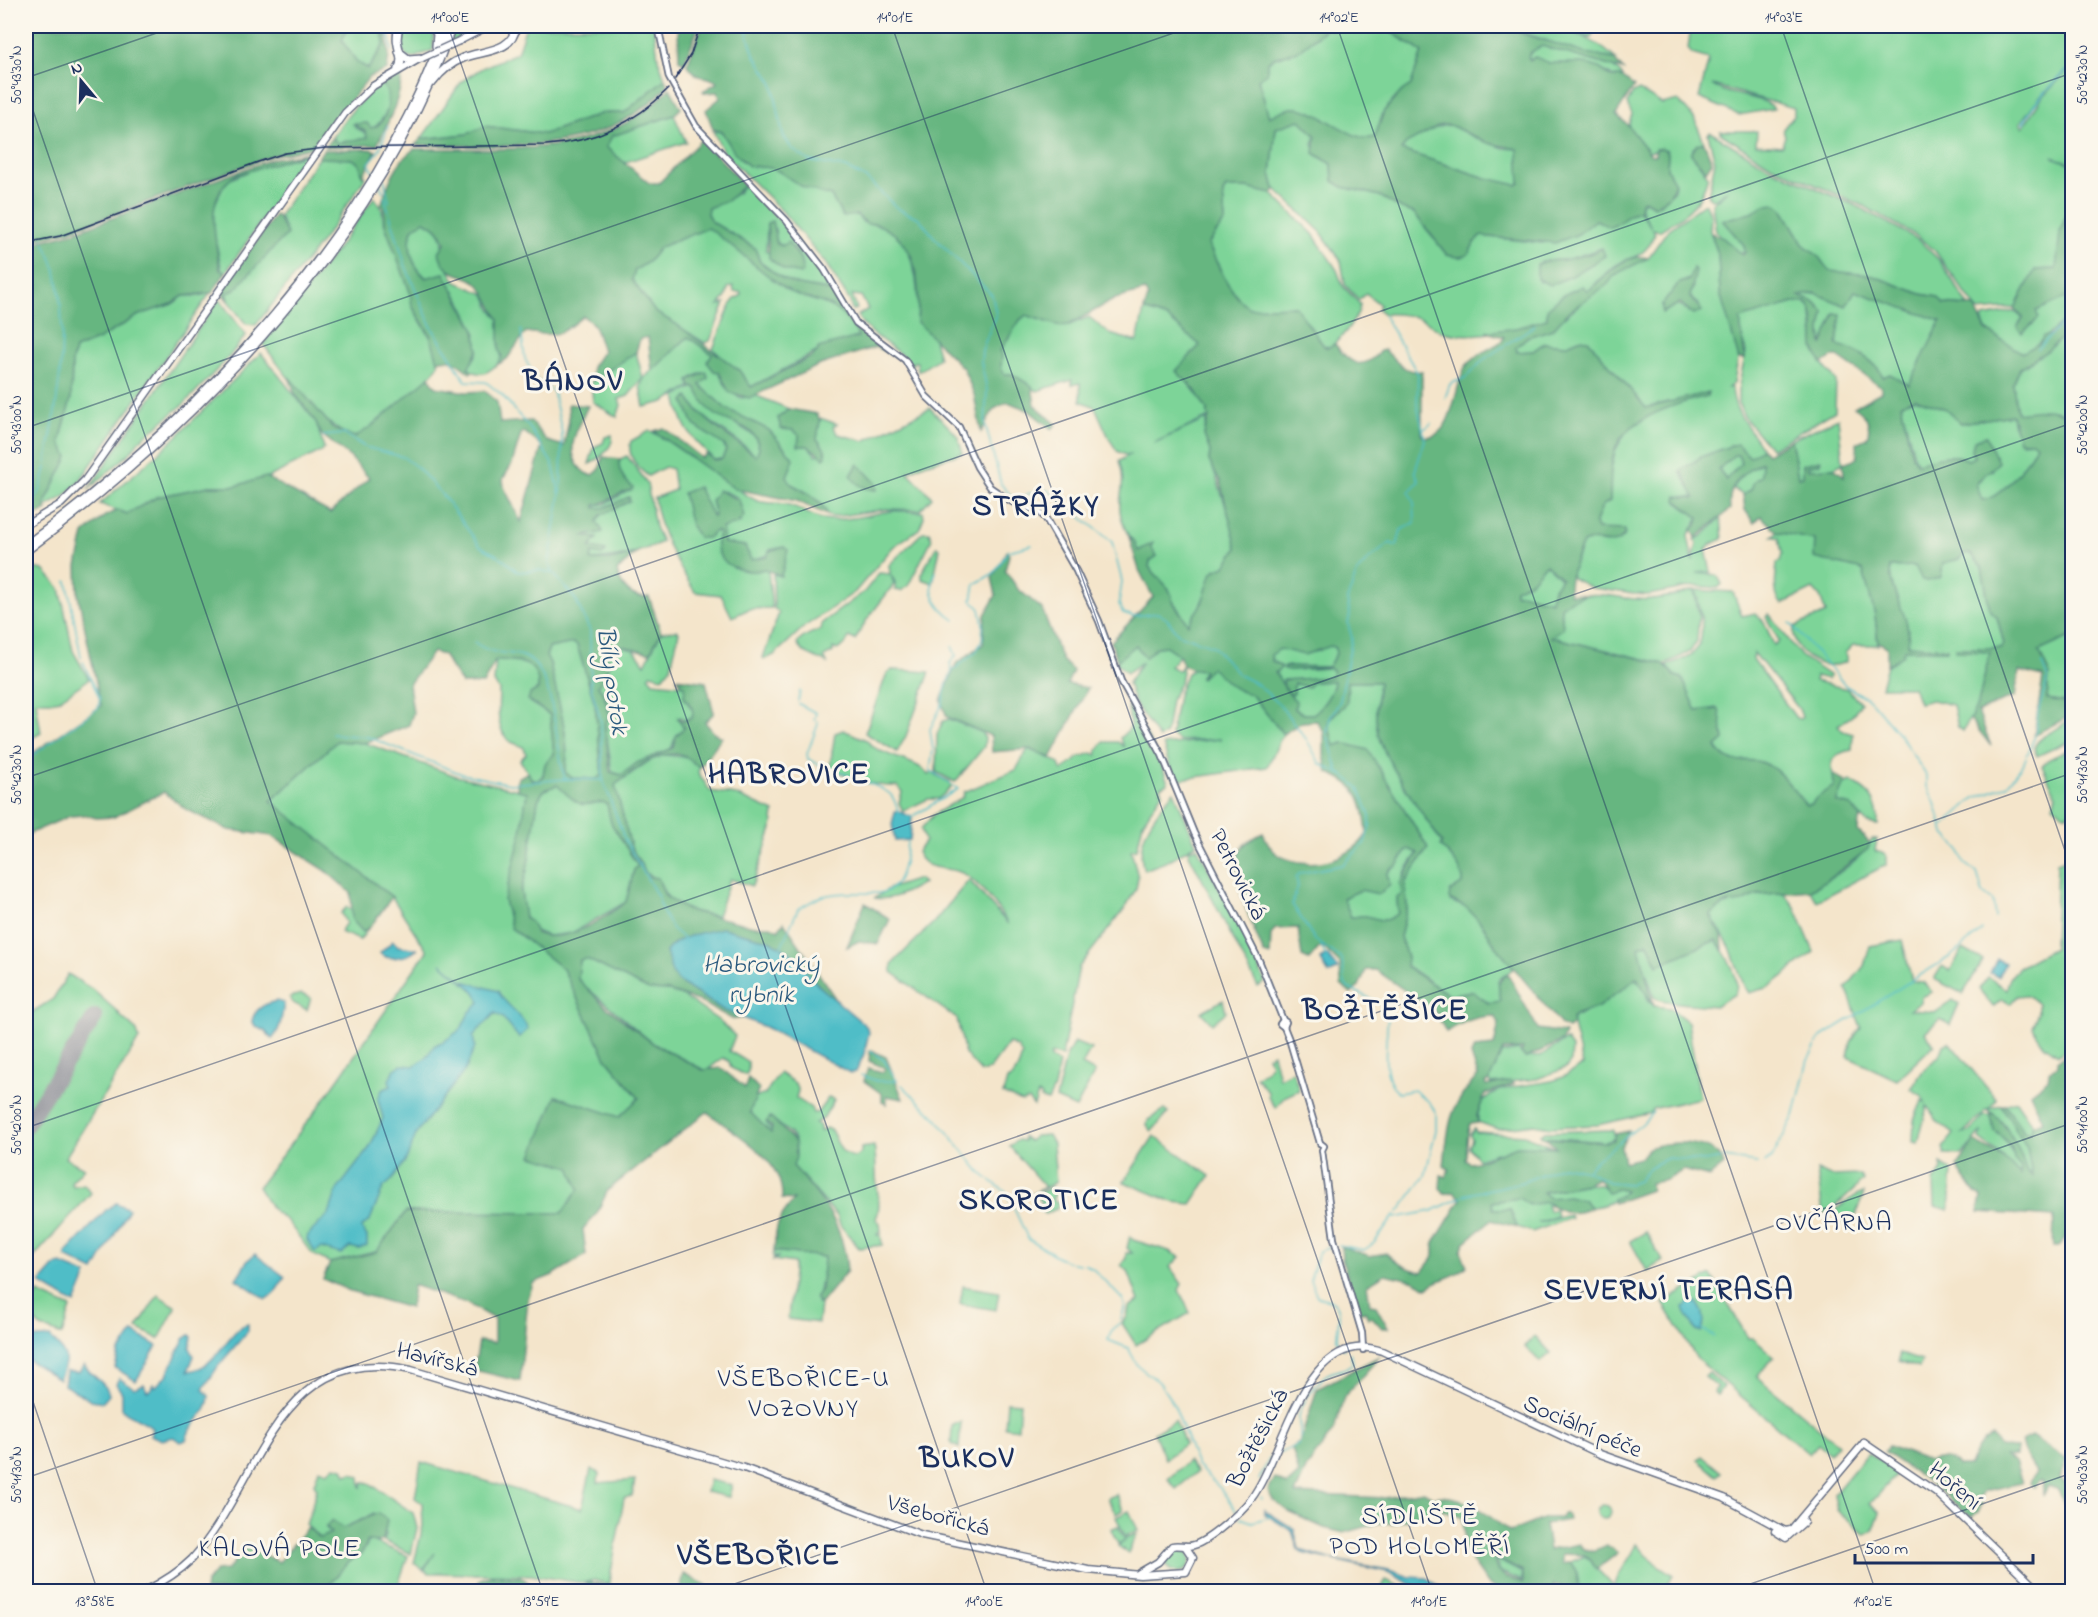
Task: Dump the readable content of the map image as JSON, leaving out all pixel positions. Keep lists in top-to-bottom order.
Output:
{
  "streets": {
    "main road": [
      "Petrovická",
      "Havířská",
      "Sociální péče",
      "Božtěšická",
      "Hoření",
      "Všebořická"
    ]
  },
  "crossings": [
    ["Petrovická", "Sociální péče"],
    ["Havířská", "Všebořická"],
    ["Sociální péče", "Hoření"],
    ["Božtěšická", "Všebořická"]
  ],
  "districts": [
    "BÁNOV",
    "STRÁŽKY",
    "HABROVICE",
    "BOŽTĚŠICE",
    "SKOROTICE",
    "OVČÁRNA",
    "SEVERNÍ TERASA",
    "VŠEBOŘICE-U VOZOVNY",
    "BUKOV",
    "SÍDLIŠTĚ POD HOLOMĚŘÍ",
    "KALOVÁ POLE",
    "VŠEBOŘICE"
  ],
  "water": ["Bílý potok", "Habrovický rybník"],
  "scale_bar": "500 m",
  "north": "top",
  "coordinates": [
    "14°00'E",
    "14°01'E",
    "14°02'E",
    "14°03'E",
    "50°43'30\"N",
    "50°42'30\"N",
    "50°43'00\"N",
    "50°42'00\"N",
    "50°41'30\"N",
    "50°41'00\"N",
    "50°40'30\"N",
    "13°58'E",
    "13°59'E"
  ]
}
